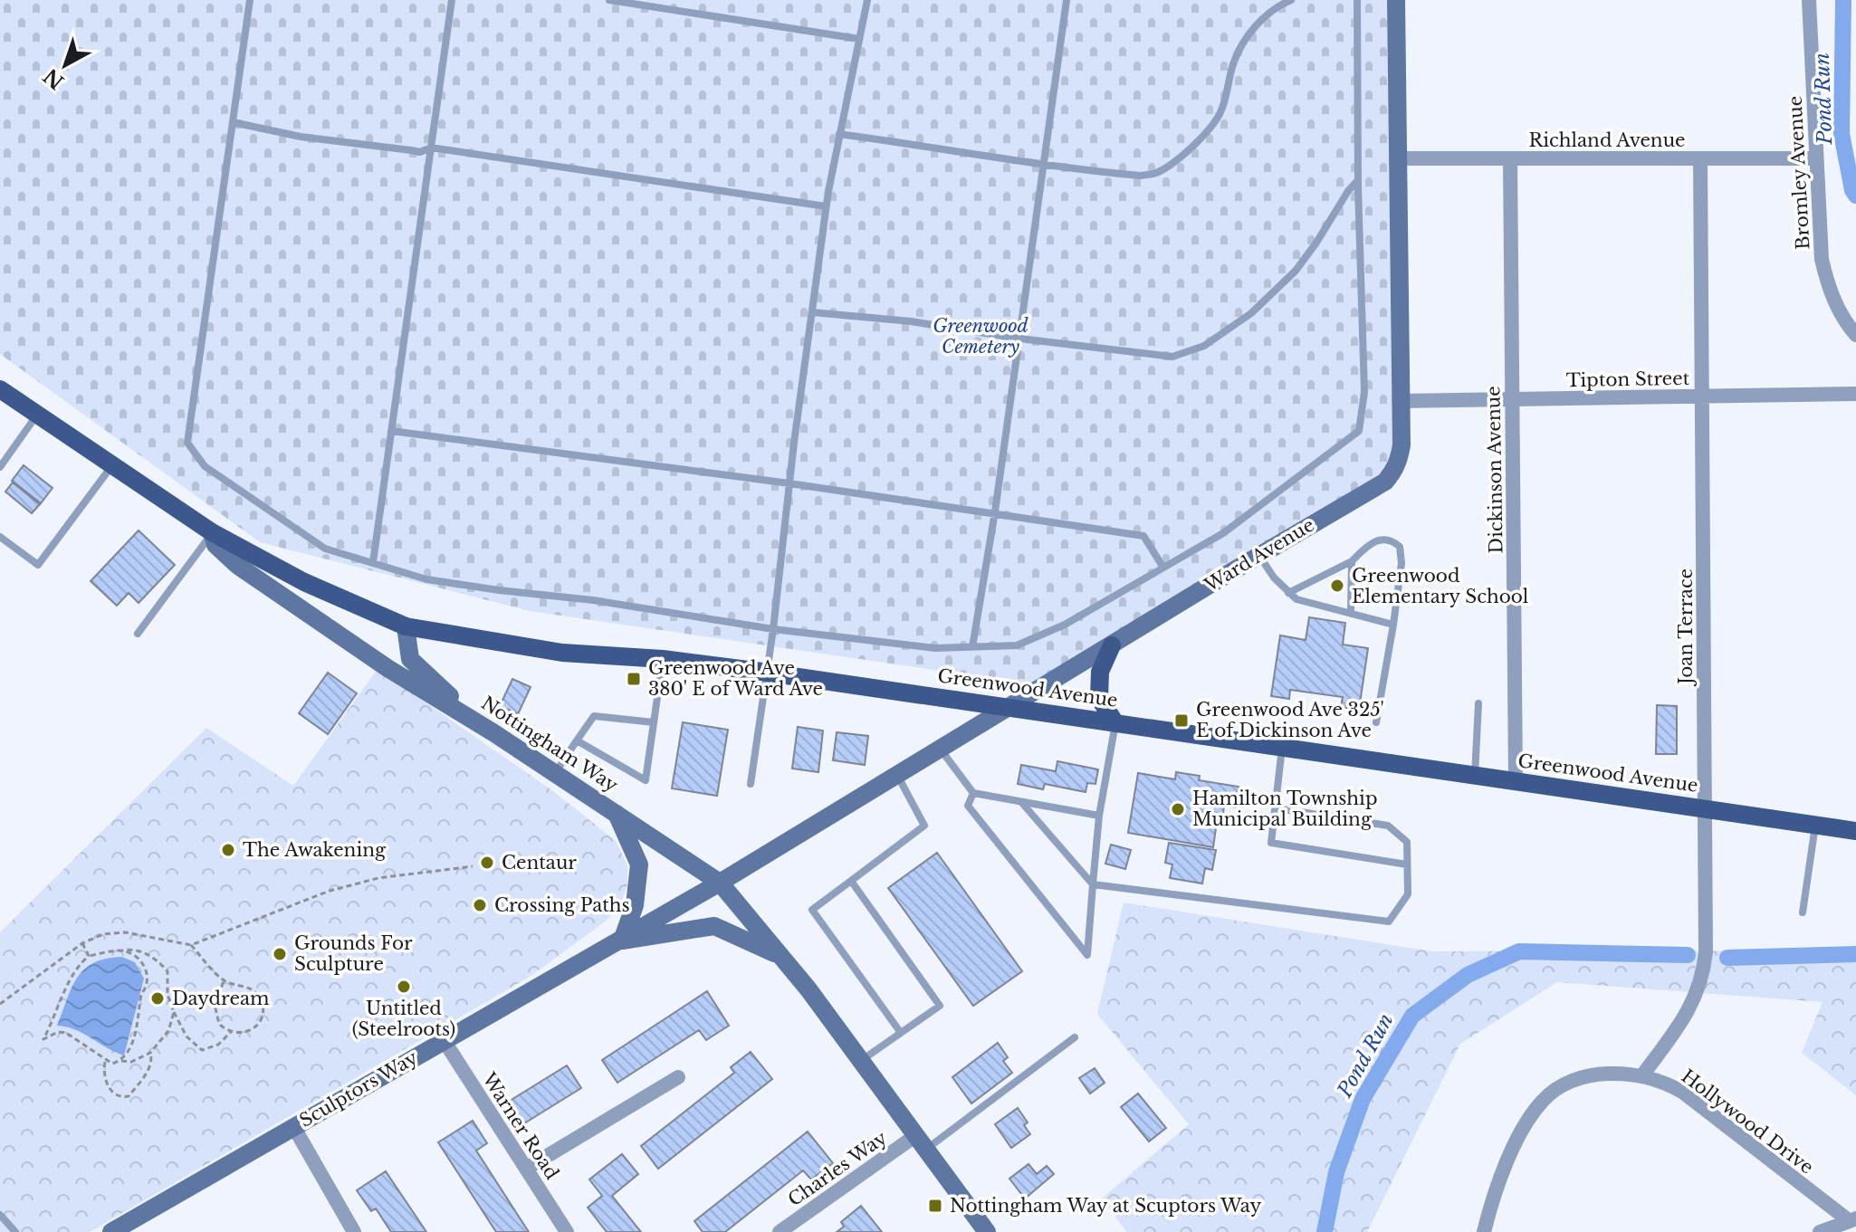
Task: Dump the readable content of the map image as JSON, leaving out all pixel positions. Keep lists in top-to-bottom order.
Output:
{
  "streets": {
    "main road": ["Greenwood Avenue", "Nottingham Way"],
    "street": [
      "Richland Avenue",
      "Bromley Avenue",
      "Tipton Street",
      "Dickinson Avenue",
      "Ward Avenue",
      "Joan Terrace",
      "Sculptors Way",
      "Hollywood Drive",
      "Warner Road",
      "Charles Way"
    ]
  },
  "crossings": [
    ["Richland Avenue", "Bromley Avenue"],
    ["Richland Avenue", "Dickinson Avenue"],
    ["Richland Avenue", "Ward Avenue"],
    ["Richland Avenue", "Joan Terrace"],
    ["Tipton Street", "Dickinson Avenue"],
    ["Tipton Street", "Ward Avenue"],
    ["Tipton Street", "Joan Terrace"],
    ["Dickinson Avenue", "Greenwood Avenue"],
    ["Ward Avenue", "Greenwood Avenue"],
    ["Ward Avenue", "Nottingham Way"],
    ["Ward Avenue", "Sculptors Way"],
    ["Joan Terrace", "Greenwood Avenue"],
    ["Joan Terrace", "Hollywood Drive"],
    ["Greenwood Avenue", "Nottingham Way"],
    ["Nottingham Way", "Sculptors Way"],
    ["Nottingham Way", "Charles Way"],
    ["Sculptors Way", "Warner Road"]
  ],
  "water": ["Pond Run"],
  "parks": ["Greenwood Cemetery"],
  "places": {
    "other": [
      "Greenwood Elementary School",
      "Hamilton Township Municipal Building",
      "The Awakening",
      "Centaur",
      "Crossing Paths",
      "Grounds For Sculpture",
      "Untitled (Steelroots)",
      "Daydream"
    ],
    "transit": ["Greenwood Ave 380' E of Ward Ave", "Greenwood Ave 325' E of Dickinson Ave", "Nottingham Way at Scuptors Way"]
  },
  "north": "bottom left"
}
